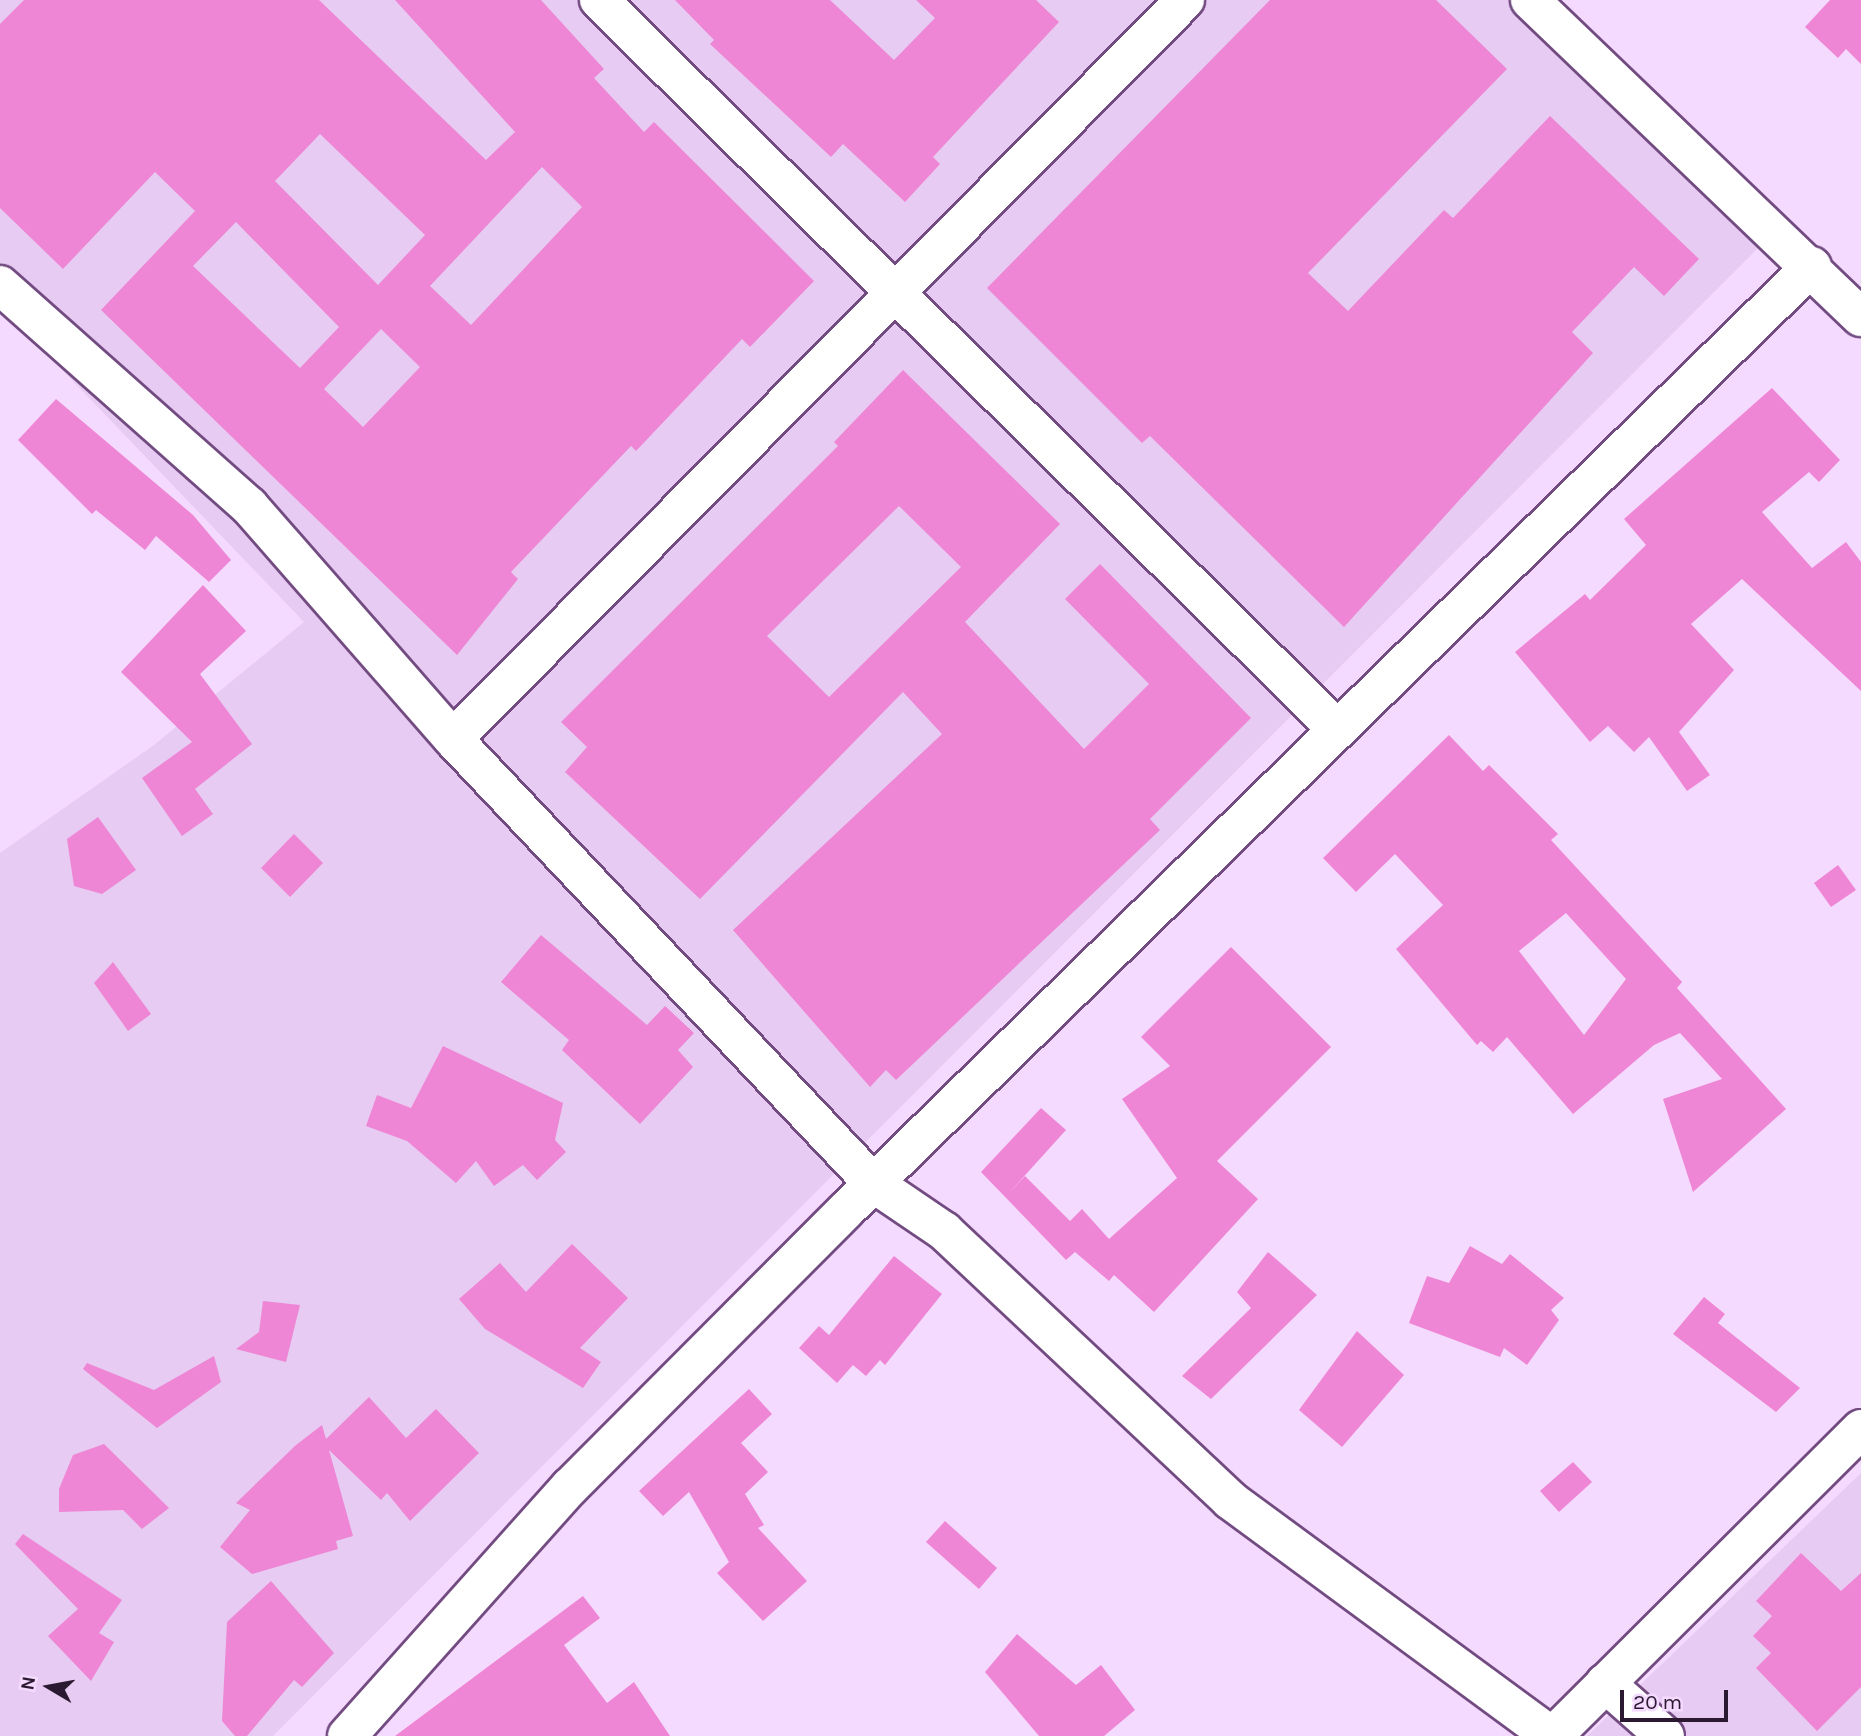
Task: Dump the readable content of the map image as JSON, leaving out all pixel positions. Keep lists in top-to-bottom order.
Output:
{
  "scale_bar": "20 m",
  "north": "left"
}
